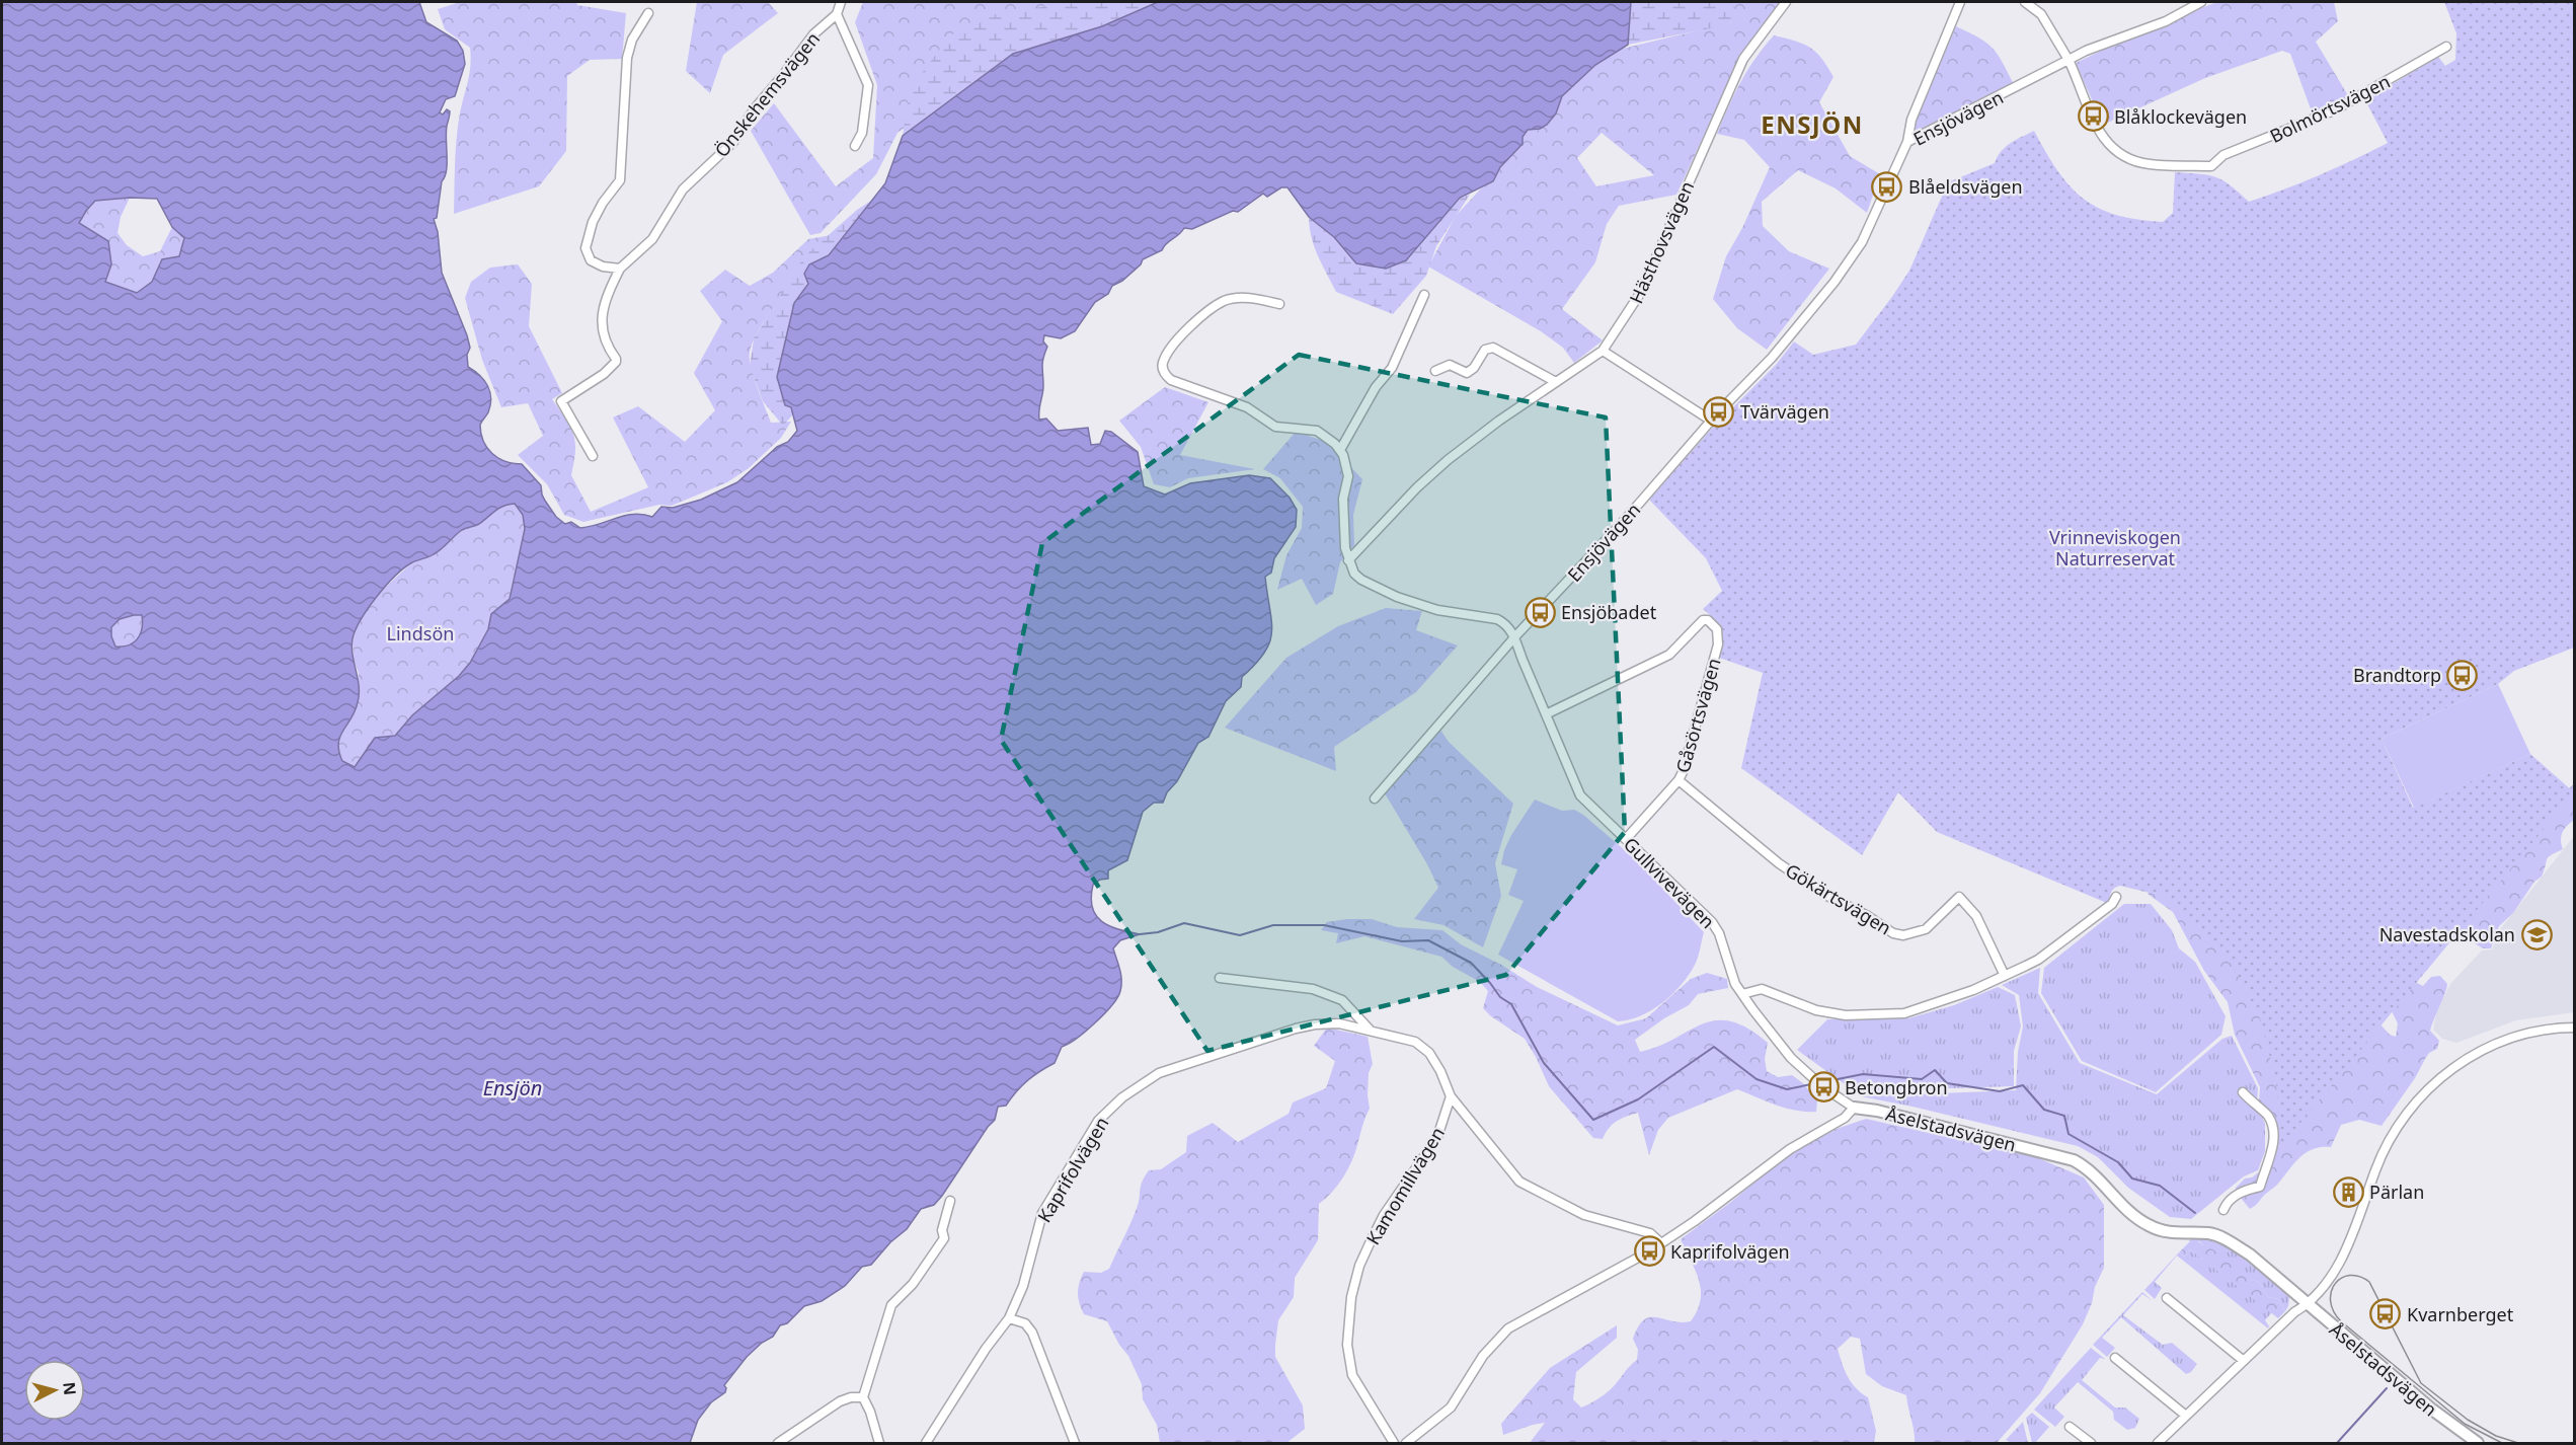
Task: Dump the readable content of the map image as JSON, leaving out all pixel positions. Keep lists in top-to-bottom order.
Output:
{
  "streets": {
    "street": [
      "Önskehemsvägen",
      "Bolmörtsvägen",
      "Ensjövägen",
      "Hästhovsvägen",
      "Gåsörtsvägen",
      "Gullvivevägen",
      "Gökärtsvägen",
      "Åselstadsvägen",
      "Kaprifolvägen",
      "Kamomillvägen"
    ]
  },
  "crossings": [
    ["Bolmörtsvägen", "Ensjövägen"],
    ["Ensjövägen", "Gullvivevägen"],
    ["Gåsörtsvägen", "Gullvivevägen"],
    ["Gåsörtsvägen", "Gökärtsvägen"],
    ["Gullvivevägen", "Åselstadsvägen"],
    ["Kaprifolvägen", "Kamomillvägen"]
  ],
  "districts": ["ENSJÖN"],
  "water": ["Ensjön"],
  "parks": ["Vrinneviskogen Naturreservat", "Lindsön"],
  "places": {
    "bus stop": [
      "Blåklockevägen",
      "Blåeldsvägen",
      "Tvärvägen",
      "Ensjöbadet",
      "Brandtorp",
      "Betongbron",
      "Kaprifolvägen",
      "Kvarnberget"
    ],
    "school or university": ["Navestadskolan"],
    "building": ["Pärlan"]
  },
  "north": "right"
}
